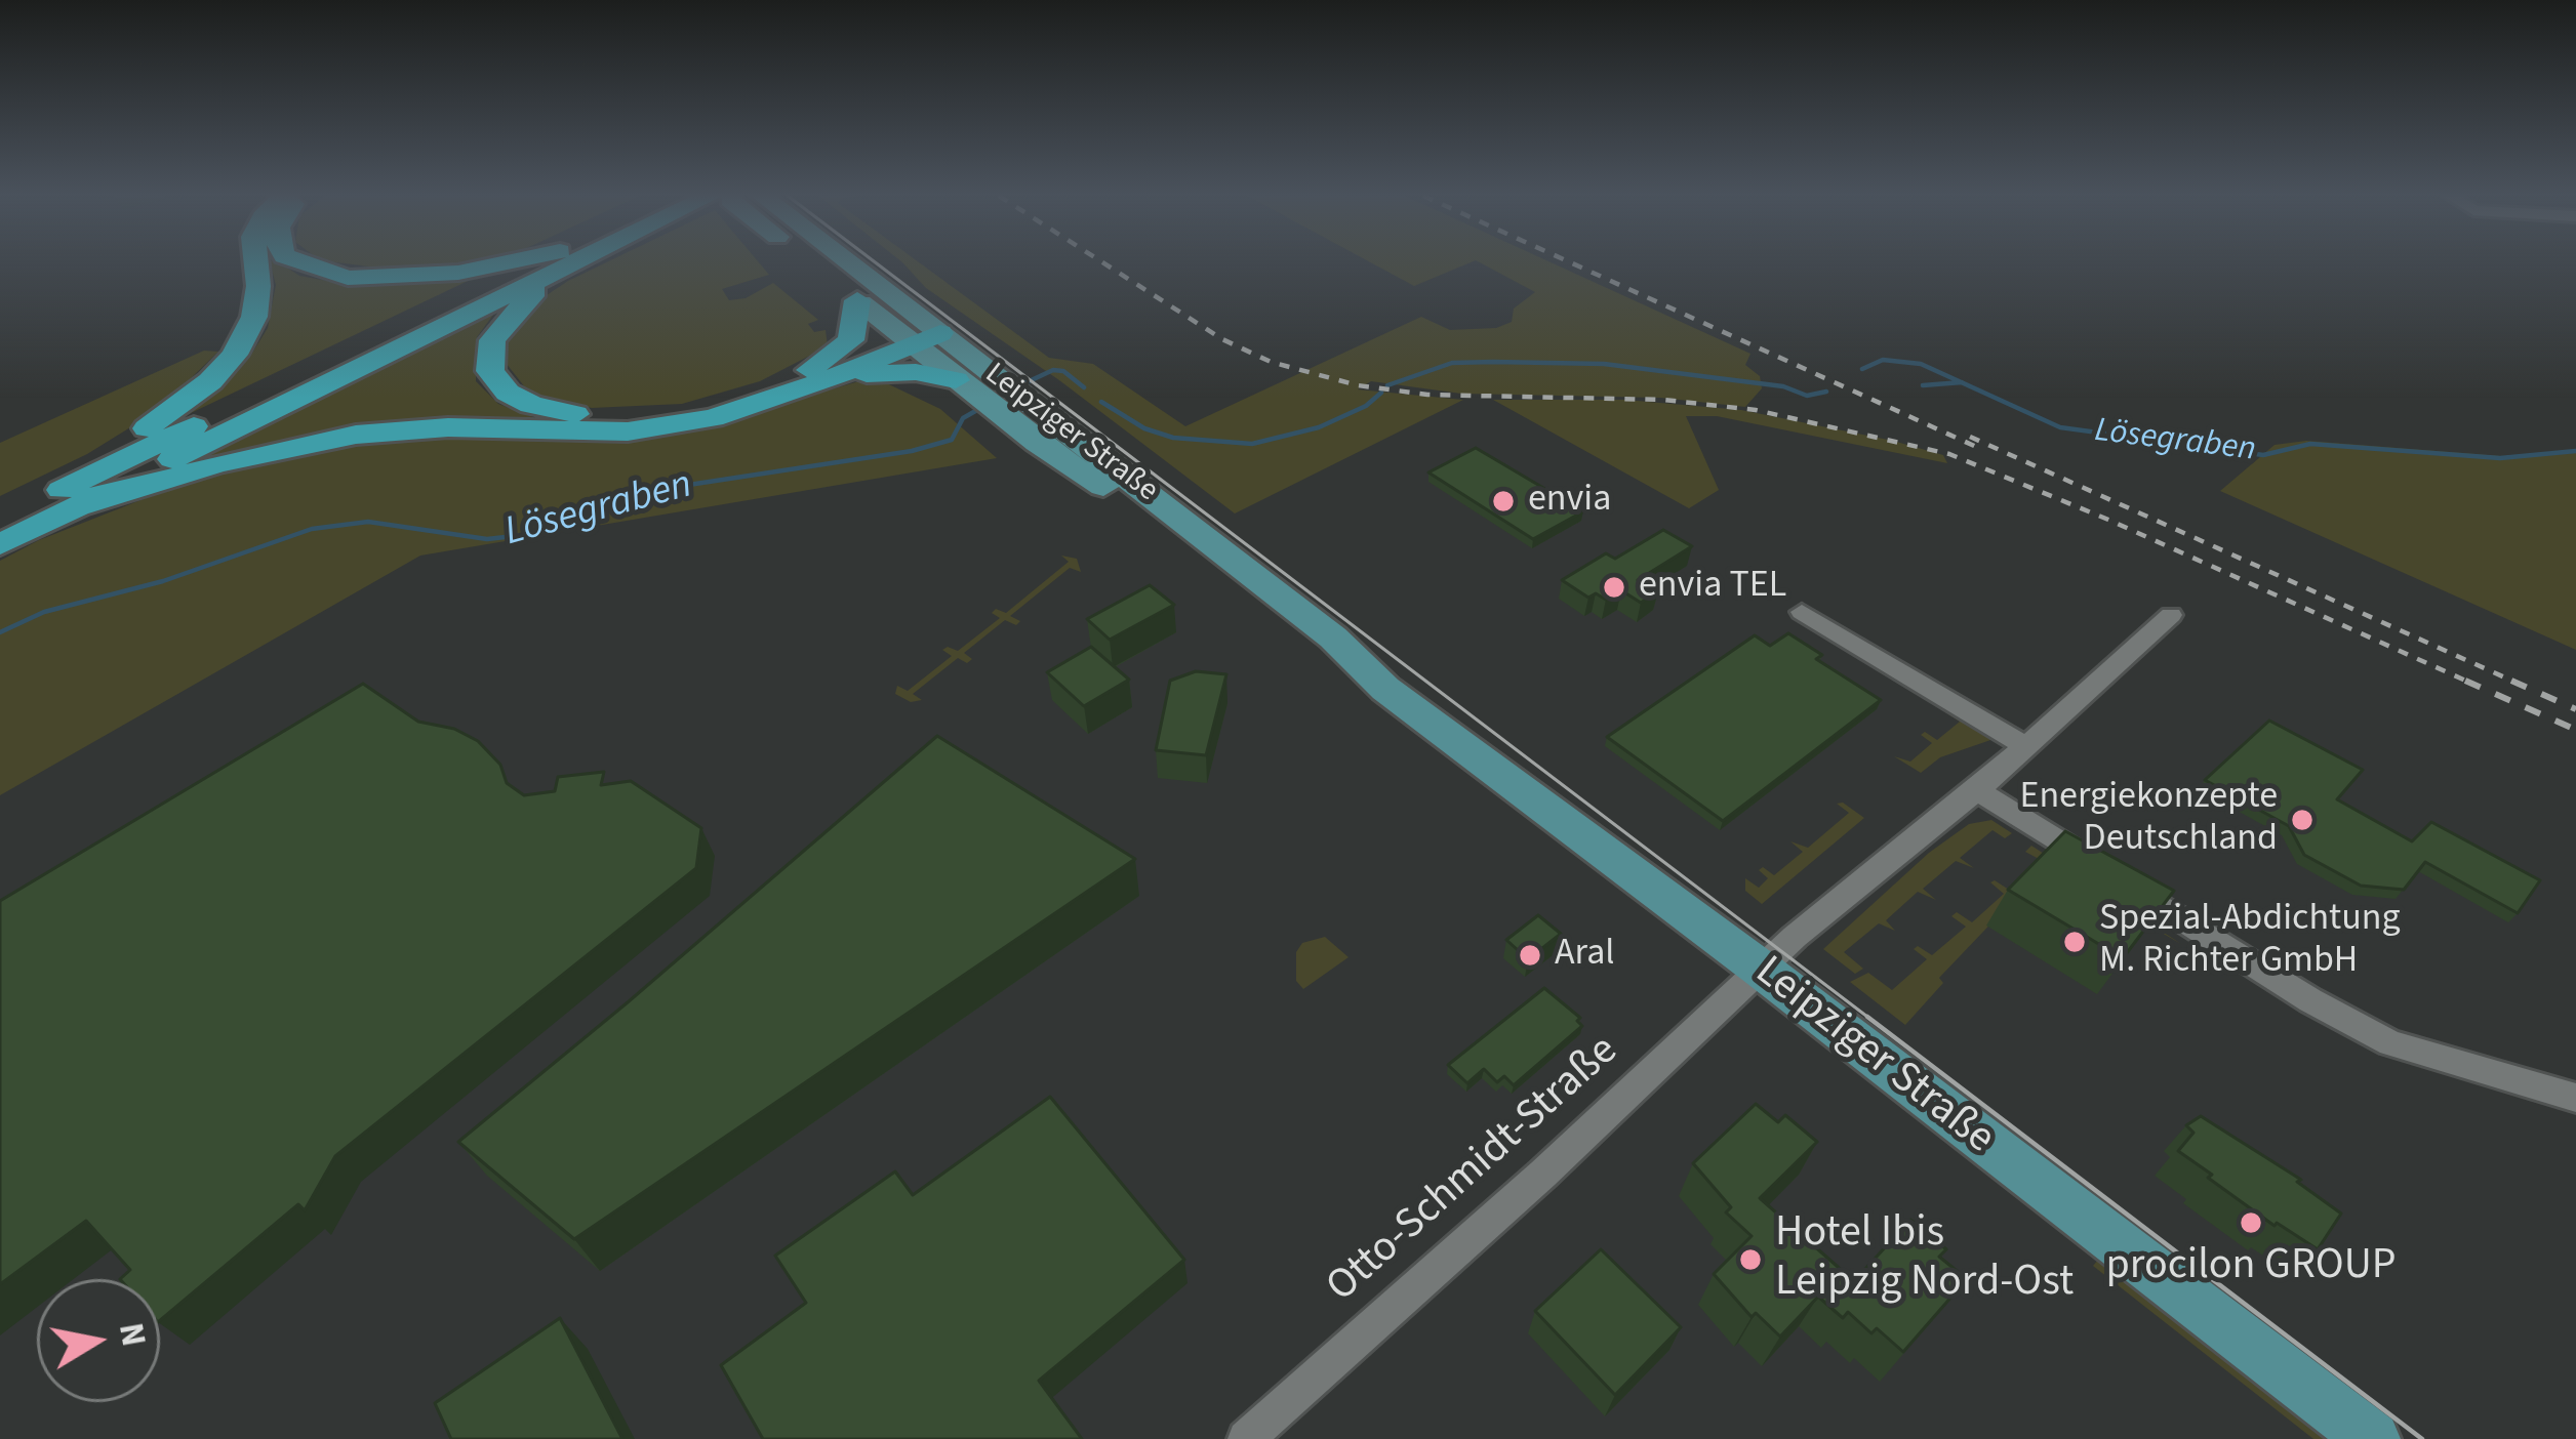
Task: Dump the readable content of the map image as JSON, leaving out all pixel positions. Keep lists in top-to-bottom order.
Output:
{
  "streets": {
    "main road": ["Leipziger Straße"],
    "street": ["Otto-Schmidt-Straße"]
  },
  "crossings": [
    ["Leipziger Straße", "Otto-Schmidt-Straße"]
  ],
  "water": ["Lösegraben"],
  "places": [
    "envia",
    "envia TEL",
    "Energiekonzepte Deutschland",
    "Spezial-Abdichtung M. Richter GmbH",
    "Aral",
    "procilon GROUP",
    "Hotel Ibis Leipzig Nord-Ost"
  ],
  "north": "right"
}
